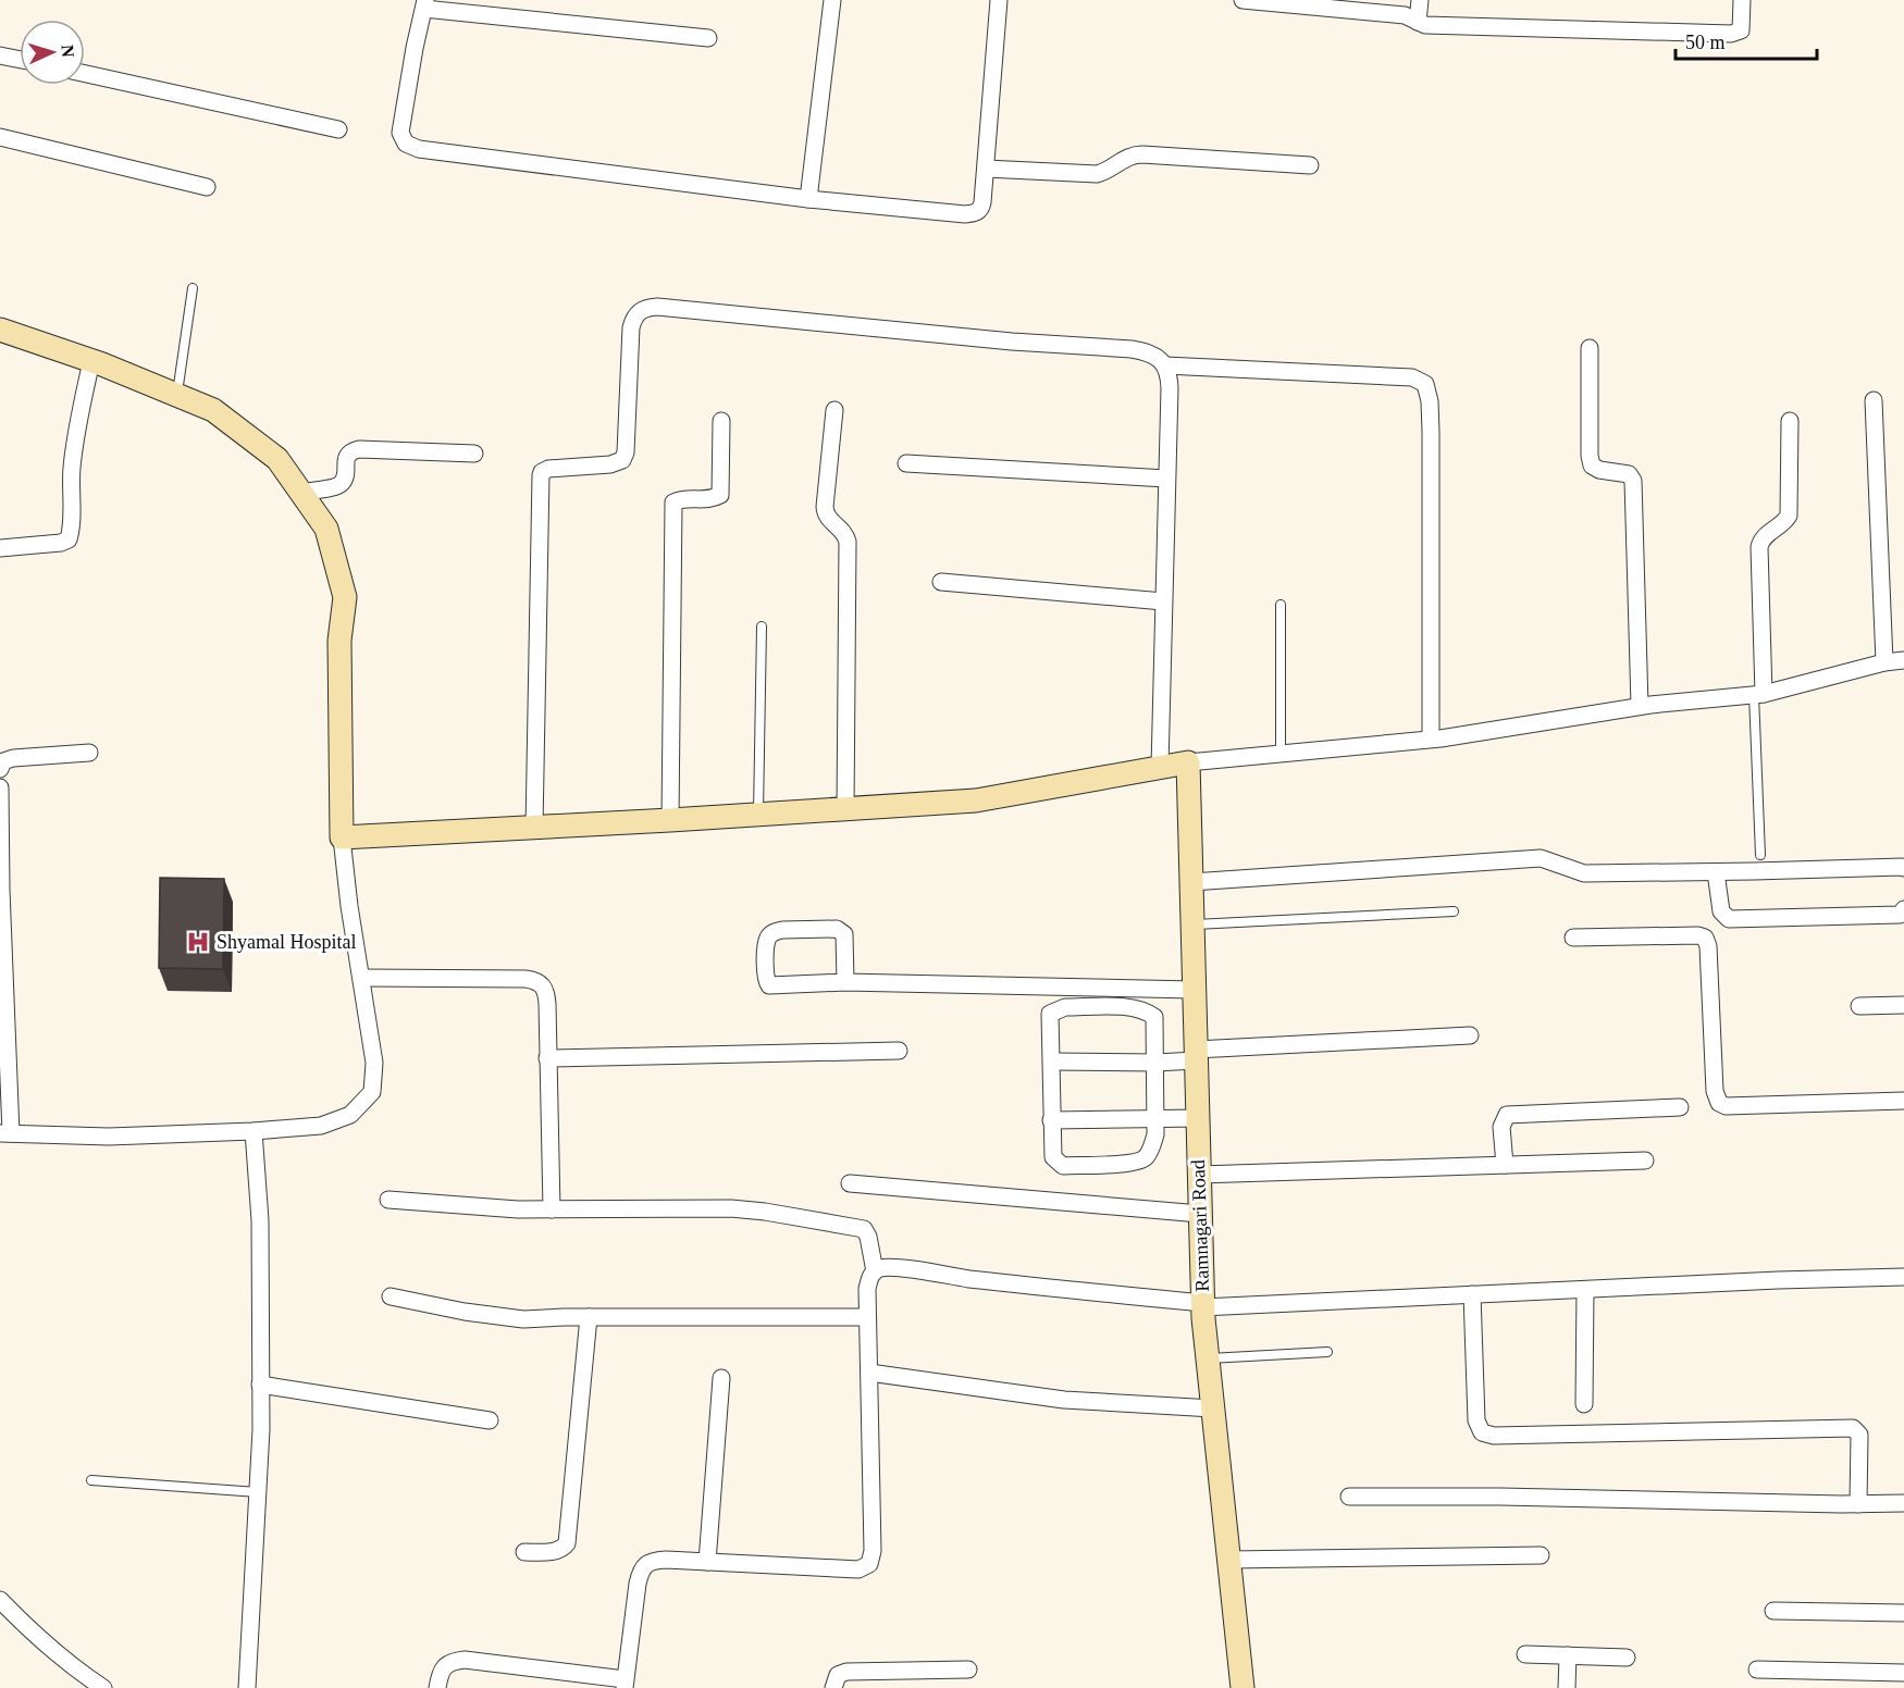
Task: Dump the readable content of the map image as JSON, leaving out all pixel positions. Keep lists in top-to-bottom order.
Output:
{
  "streets": {
    "street": ["Ramnagari Road"]
  },
  "places": {
    "hospital": ["Shyamal Hospital"]
  },
  "scale_bar": "50 m",
  "north": "right"
}
